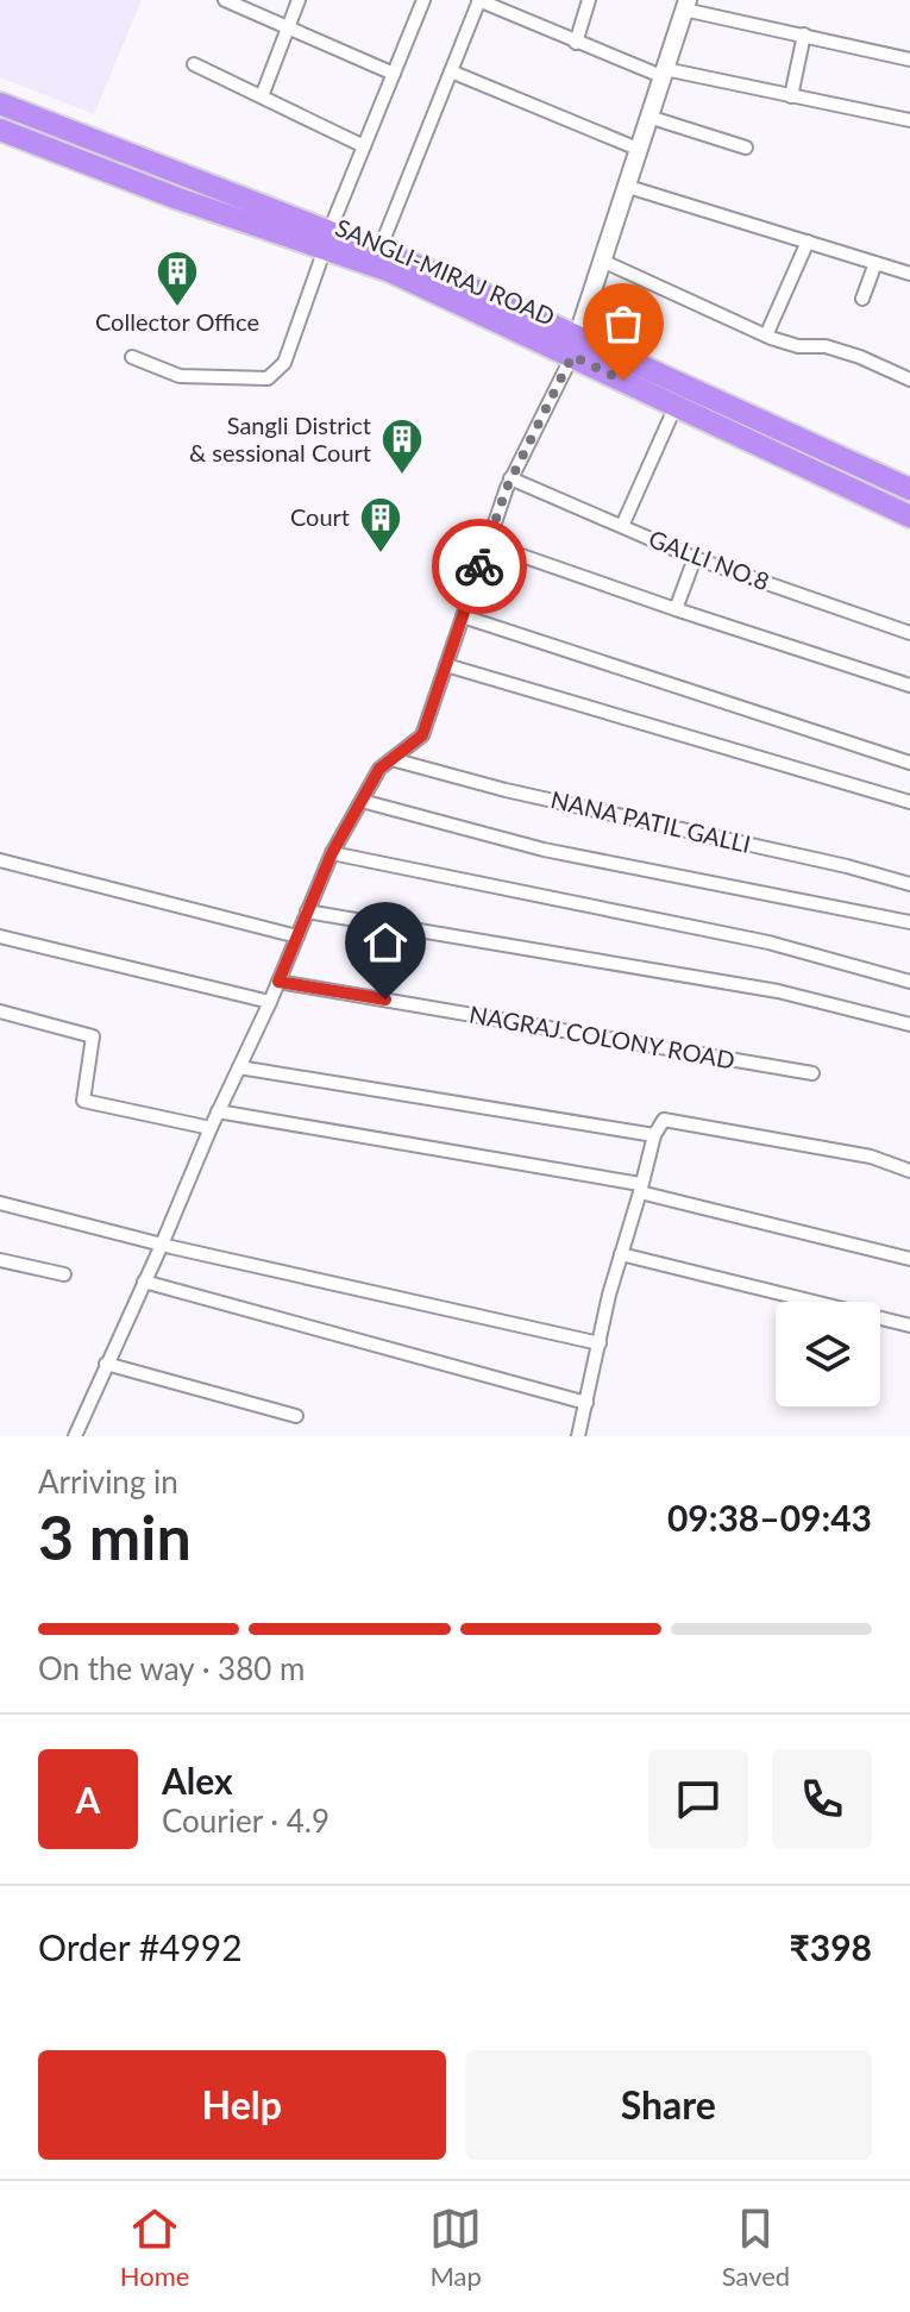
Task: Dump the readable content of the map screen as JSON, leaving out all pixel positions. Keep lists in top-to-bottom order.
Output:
{
  "streets": {
    "highway": ["SANGLI-MIRAJ ROAD"],
    "street": ["GALLI NO.8", "NANA PATIL GALLI", "NAGRAJ COLONY ROAD"]
  },
  "places": {
    "building": ["Collector Office", "Sangli District & sessional Court", "Court"]
  },
  "page": {
    "heading": ["3 min", "Arriving in", "09:38–09:43"],
    "panel": [
      "Alex",
      "Courier · 4.9",
      "Order #4992",
      "₹398"
    ],
    "bar": "On the way · 380 m",
    "round": "A",
    "buttons": ["Help", "Share"],
    "tabs": ["Home", "Map", "Saved"]
  }
}
